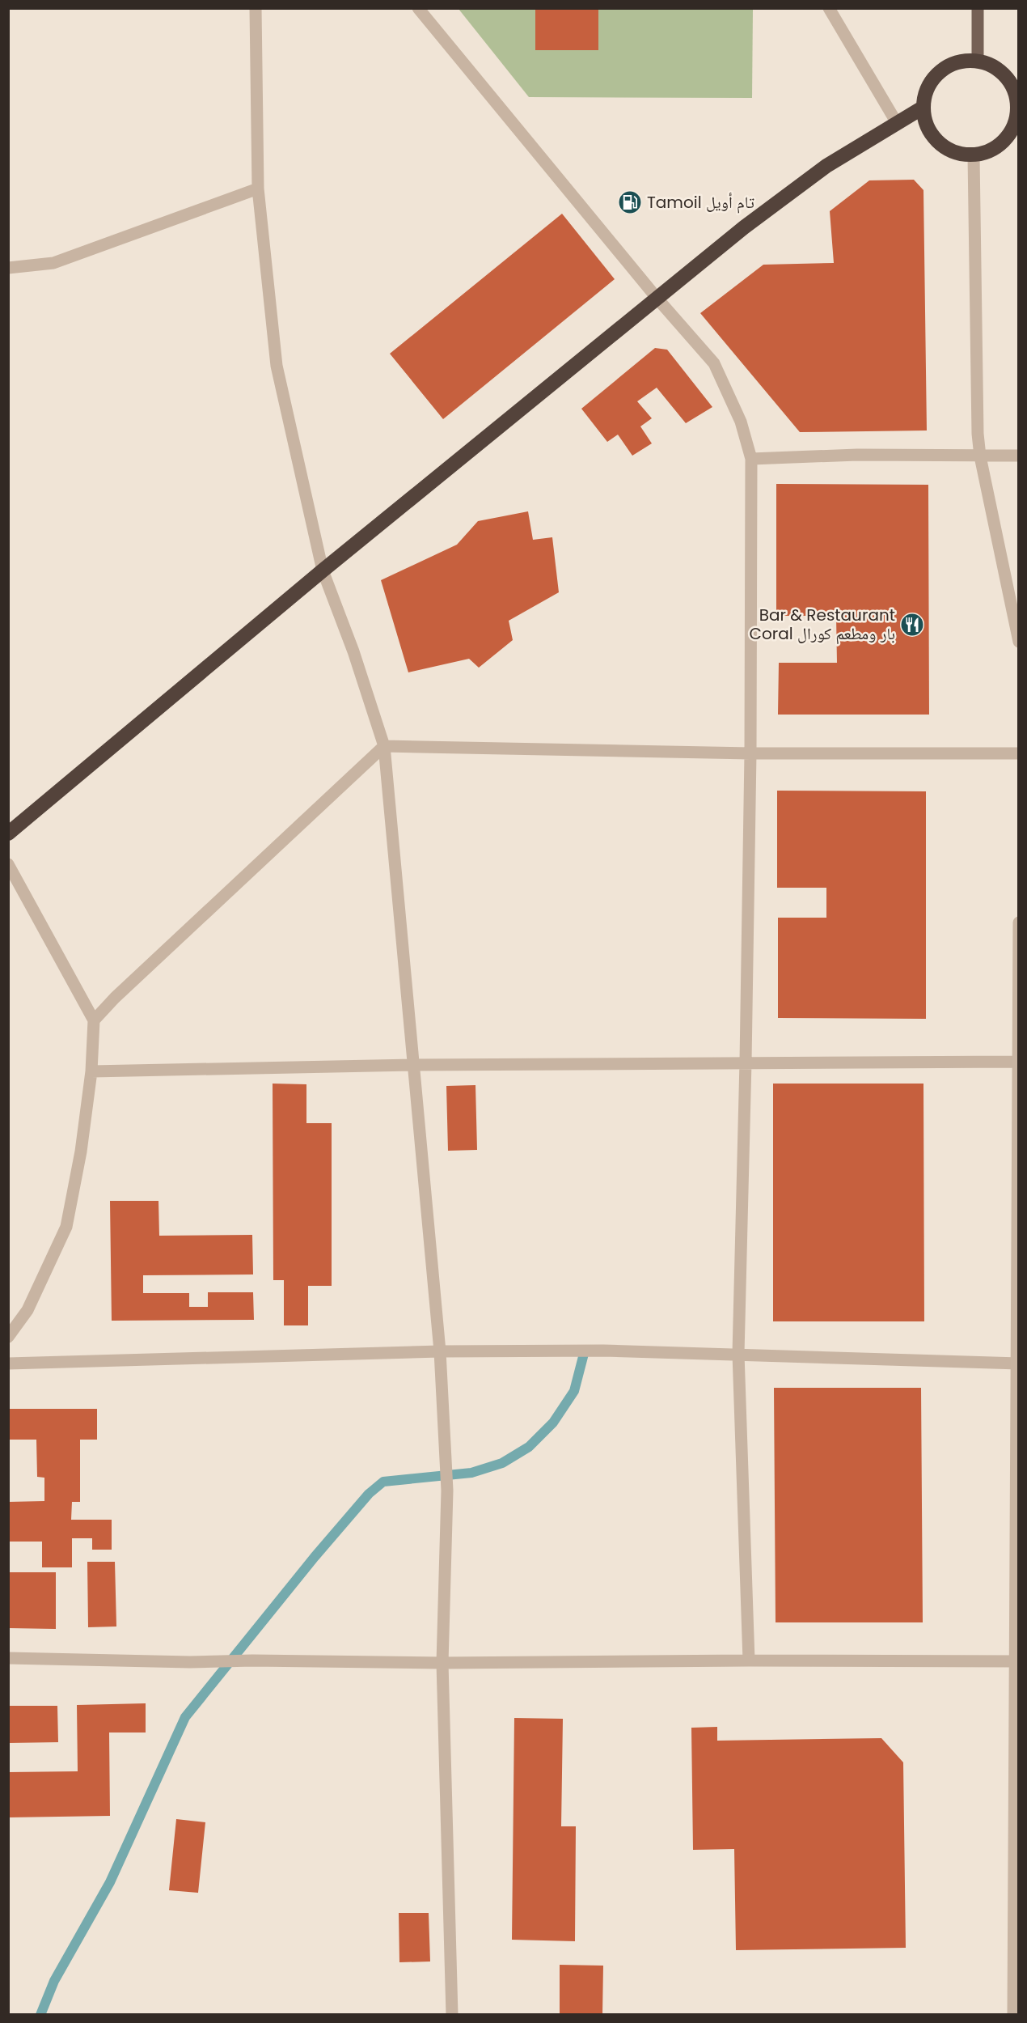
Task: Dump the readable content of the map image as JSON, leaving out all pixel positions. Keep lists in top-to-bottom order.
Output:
{
  "places": {
    "fuel station": ["Tamoil تام أويل"],
    "restaurant": ["Bar & Restaurant Coral بار ومطعم كورال"]
  }
}
